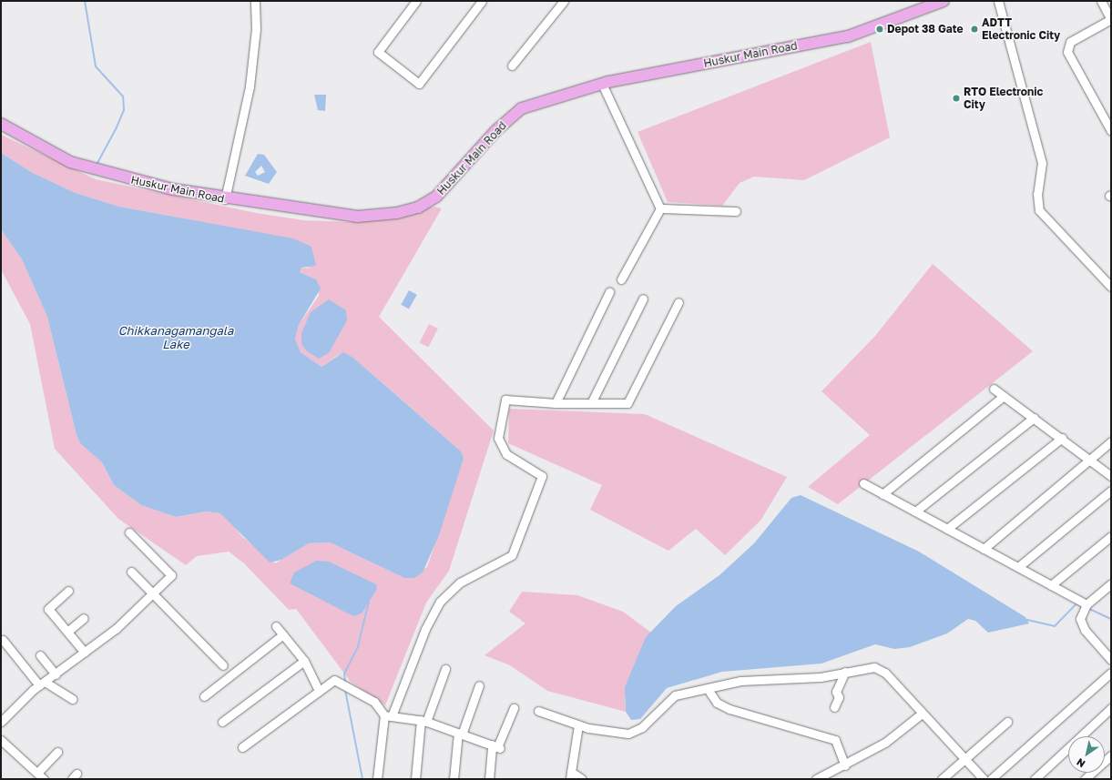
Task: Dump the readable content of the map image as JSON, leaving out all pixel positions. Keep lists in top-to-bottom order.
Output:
{
  "streets": {
    "main road": ["Huskur Main Road"]
  },
  "water": ["Chikkanagamangala Lake"],
  "places": ["Depot 38 Gate", "ADTT Electronic City", "RTO Electronic City"],
  "north": "bottom left"
}
